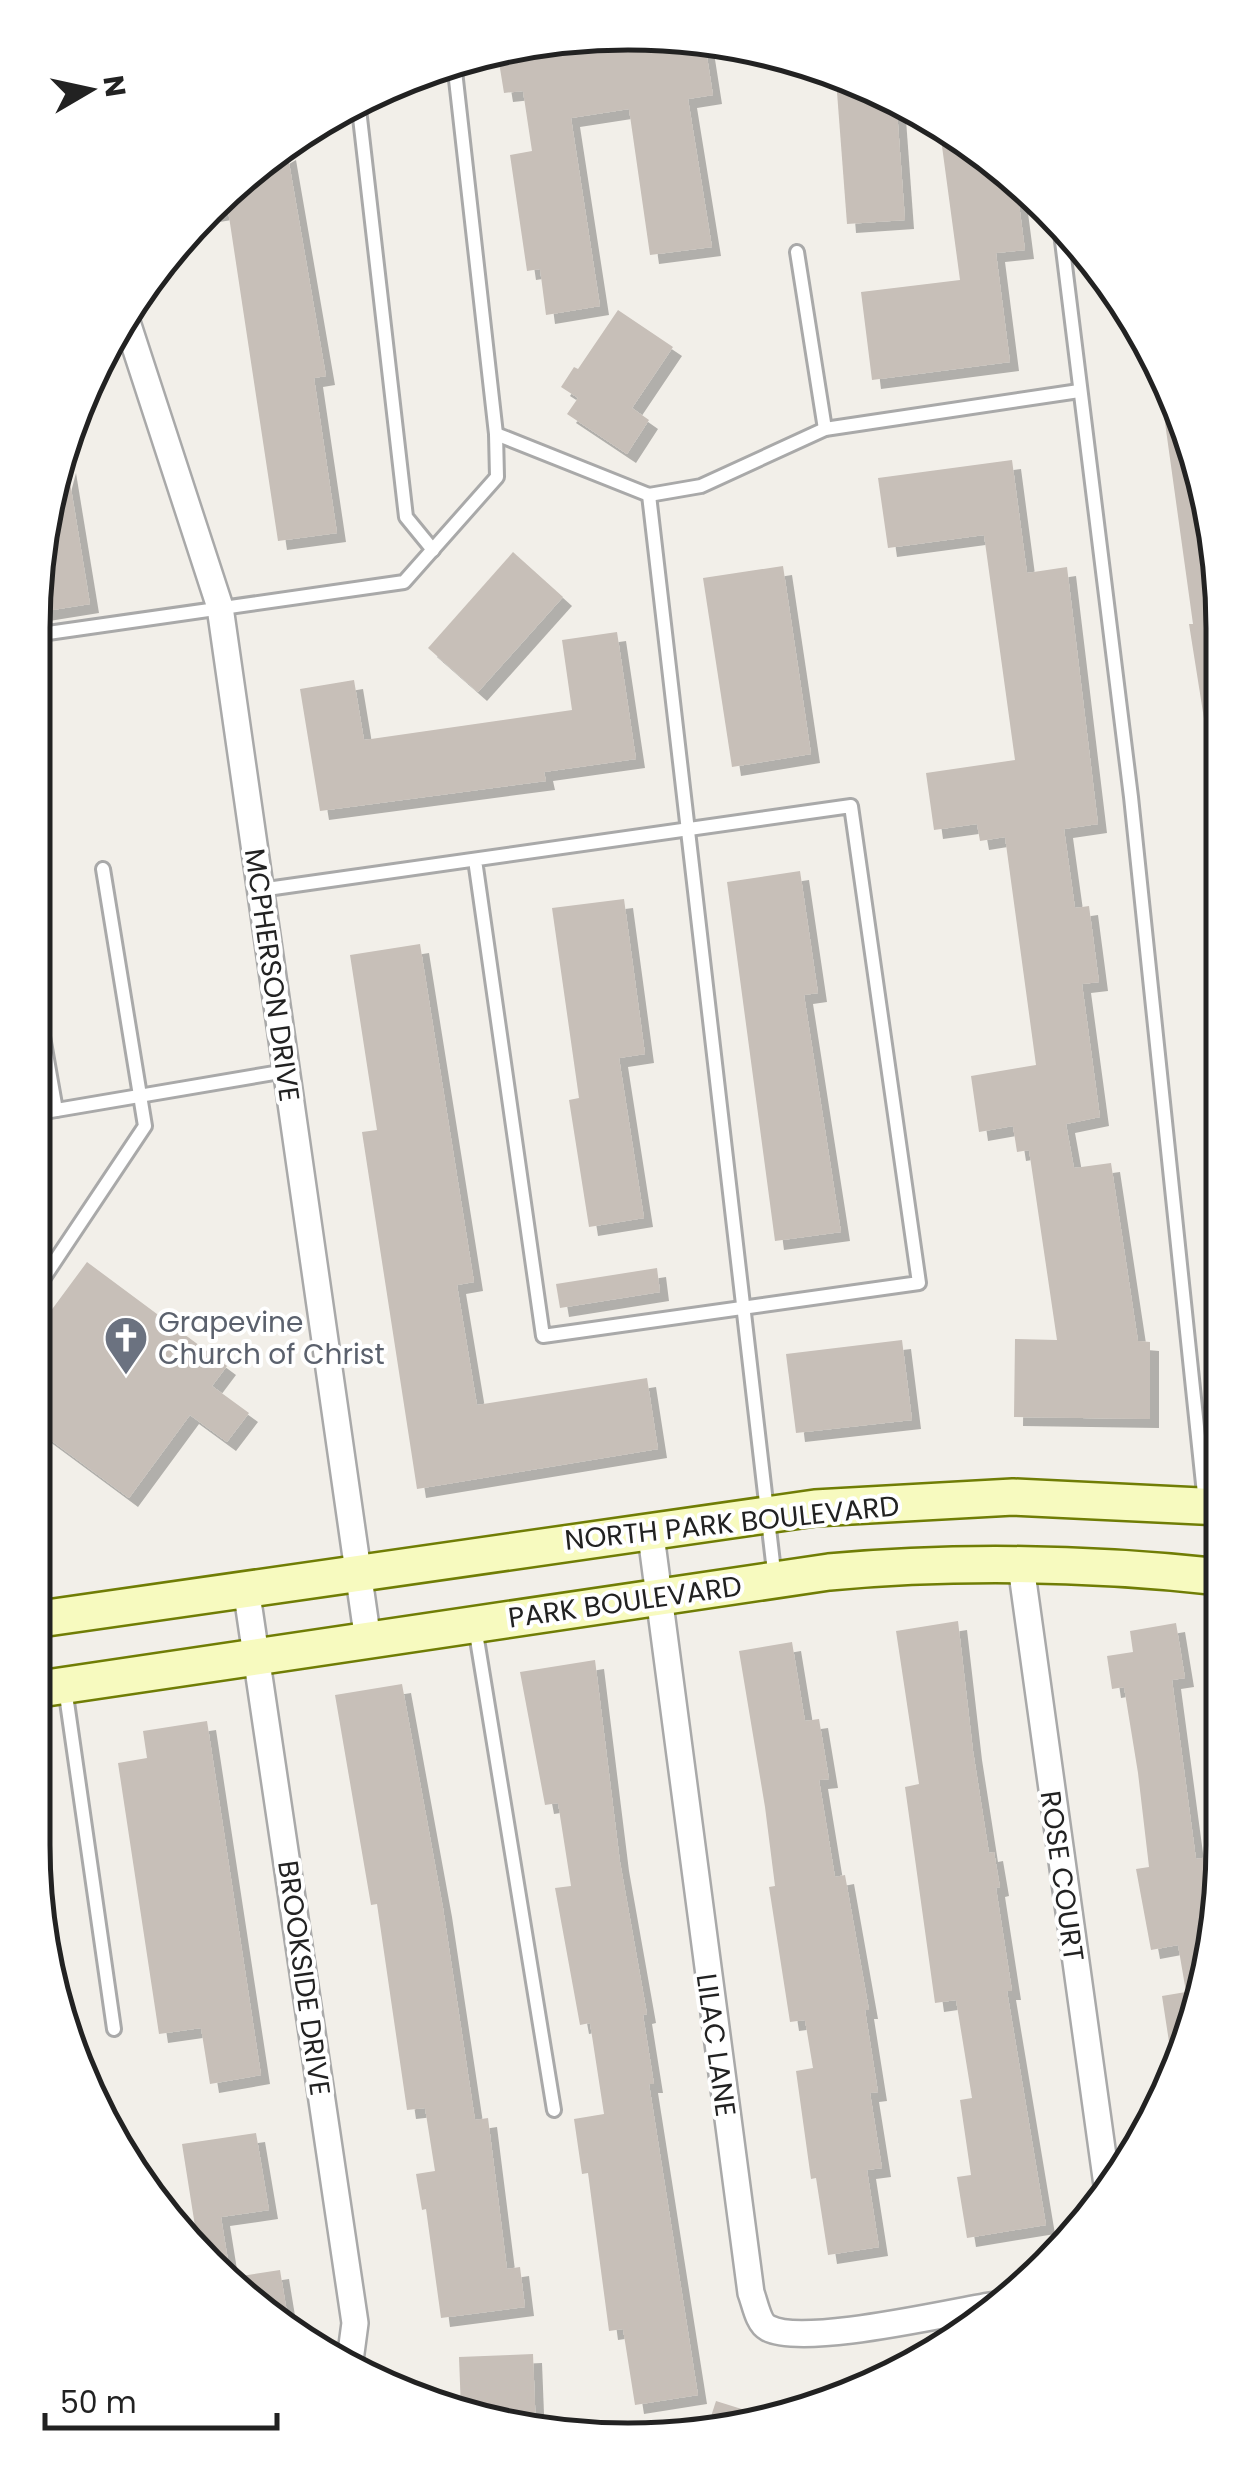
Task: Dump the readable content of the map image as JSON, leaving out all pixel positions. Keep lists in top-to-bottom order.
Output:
{
  "streets": {
    "main road": ["NORTH PARK BOULEVARD", "PARK BOULEVARD"],
    "street": [
      "MCPHERSON DRIVE",
      "ROSE COURT",
      "BROOKSIDE DRIVE",
      "LILAC LANE"
    ]
  },
  "crossings": [
    ["MCPHERSON DRIVE", "NORTH PARK BOULEVARD"],
    ["MCPHERSON DRIVE", "PARK BOULEVARD"],
    ["NORTH PARK BOULEVARD", "BROOKSIDE DRIVE"],
    ["NORTH PARK BOULEVARD", "LILAC LANE"],
    ["PARK BOULEVARD", "ROSE COURT"],
    ["PARK BOULEVARD", "BROOKSIDE DRIVE"],
    ["PARK BOULEVARD", "LILAC LANE"]
  ],
  "places": {
    "church": ["Grapevine Church of Christ"]
  },
  "scale_bar": "50 m",
  "north": "right"
}
